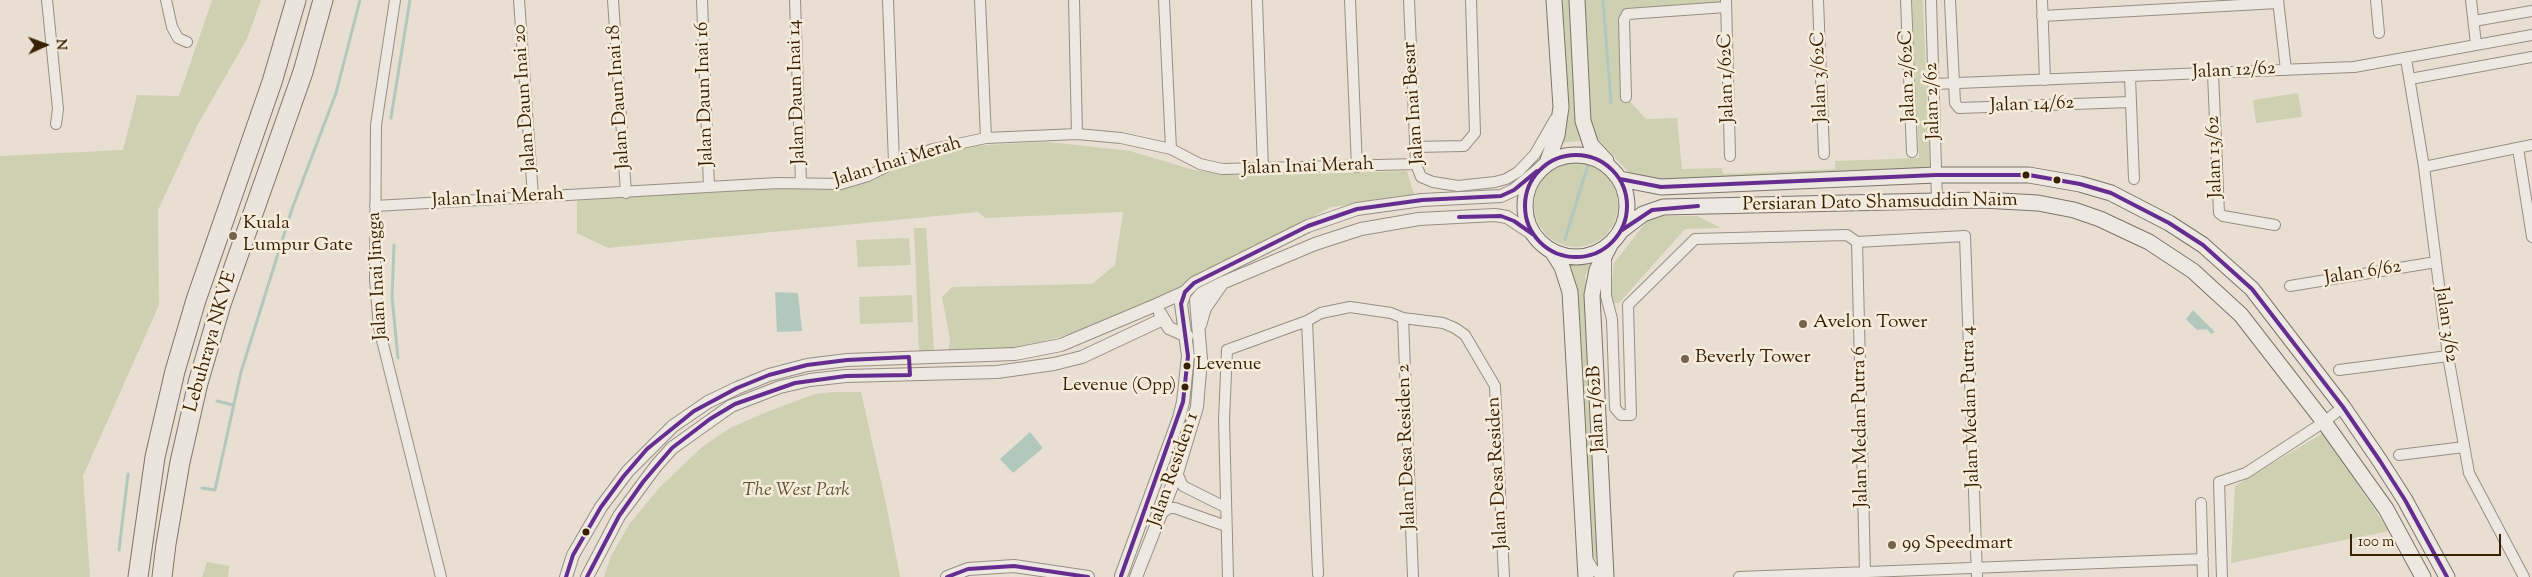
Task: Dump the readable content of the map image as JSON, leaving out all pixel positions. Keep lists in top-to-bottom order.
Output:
{
  "streets": {
    "highway": ["Lebuhraya NKVE"],
    "main road": ["Persiaran Dato Shamsuddin Naim", "Jalan 1/62B"],
    "street": [
      "Jalan 12/62",
      "Jalan 2/62C",
      "Jalan 3/62C",
      "Jalan 1/62C",
      "Jalan Daun Inai 14",
      "Jalan Daun Inai 16",
      "Jalan Daun Inai 18",
      "Jalan Daun Inai 20",
      "Jalan 2/62",
      "Jalan Inai Besar",
      "Jalan 14/62",
      "Jalan 13/62",
      "Jalan Inai Merah",
      "Jalan 6/62",
      "Jalan Inai Jingga",
      "Jalan 3/62",
      "Jalan Medan Putra 4",
      "Jalan Medan Putra 6",
      "Jalan Desa Residen 2",
      "Jalan Residen 1",
      "Jalan Desa Residen"
    ]
  },
  "crossings": [
    ["Jalan 12/62", "Jalan 2/62"],
    ["Jalan 12/62", "Jalan 14/62"],
    ["Jalan 12/62", "Jalan 13/62"],
    ["Jalan 12/62", "Jalan 3/62"],
    ["Jalan Daun Inai 14", "Jalan Inai Merah"],
    ["Jalan Daun Inai 16", "Jalan Inai Merah"],
    ["Jalan Daun Inai 18", "Jalan Inai Merah"],
    ["Jalan Daun Inai 20", "Jalan Inai Merah"],
    ["Jalan 2/62", "Jalan 14/62"],
    ["Jalan 2/62", "Persiaran Dato Shamsuddin Naim"],
    ["Jalan Inai Besar", "Jalan Inai Merah"],
    ["Jalan Inai Merah", "Jalan Inai Jingga"],
    ["Persiaran Dato Shamsuddin Naim", "Jalan 1/62B"],
    ["Jalan 6/62", "Jalan 3/62"],
    ["Jalan Medan Putra 4", "Jalan Medan Putra 6"],
    ["Jalan Desa Residen 2", "Jalan Desa Residen"]
  ],
  "parks": ["The West Park"],
  "places": [
    "Kuala Lumpur Gate",
    "Avelon Tower",
    "Beverly Tower",
    "Levenue",
    "Levenue (Opp)",
    "99 Speedmart"
  ],
  "scale_bar": "100 m",
  "north": "right"
}
